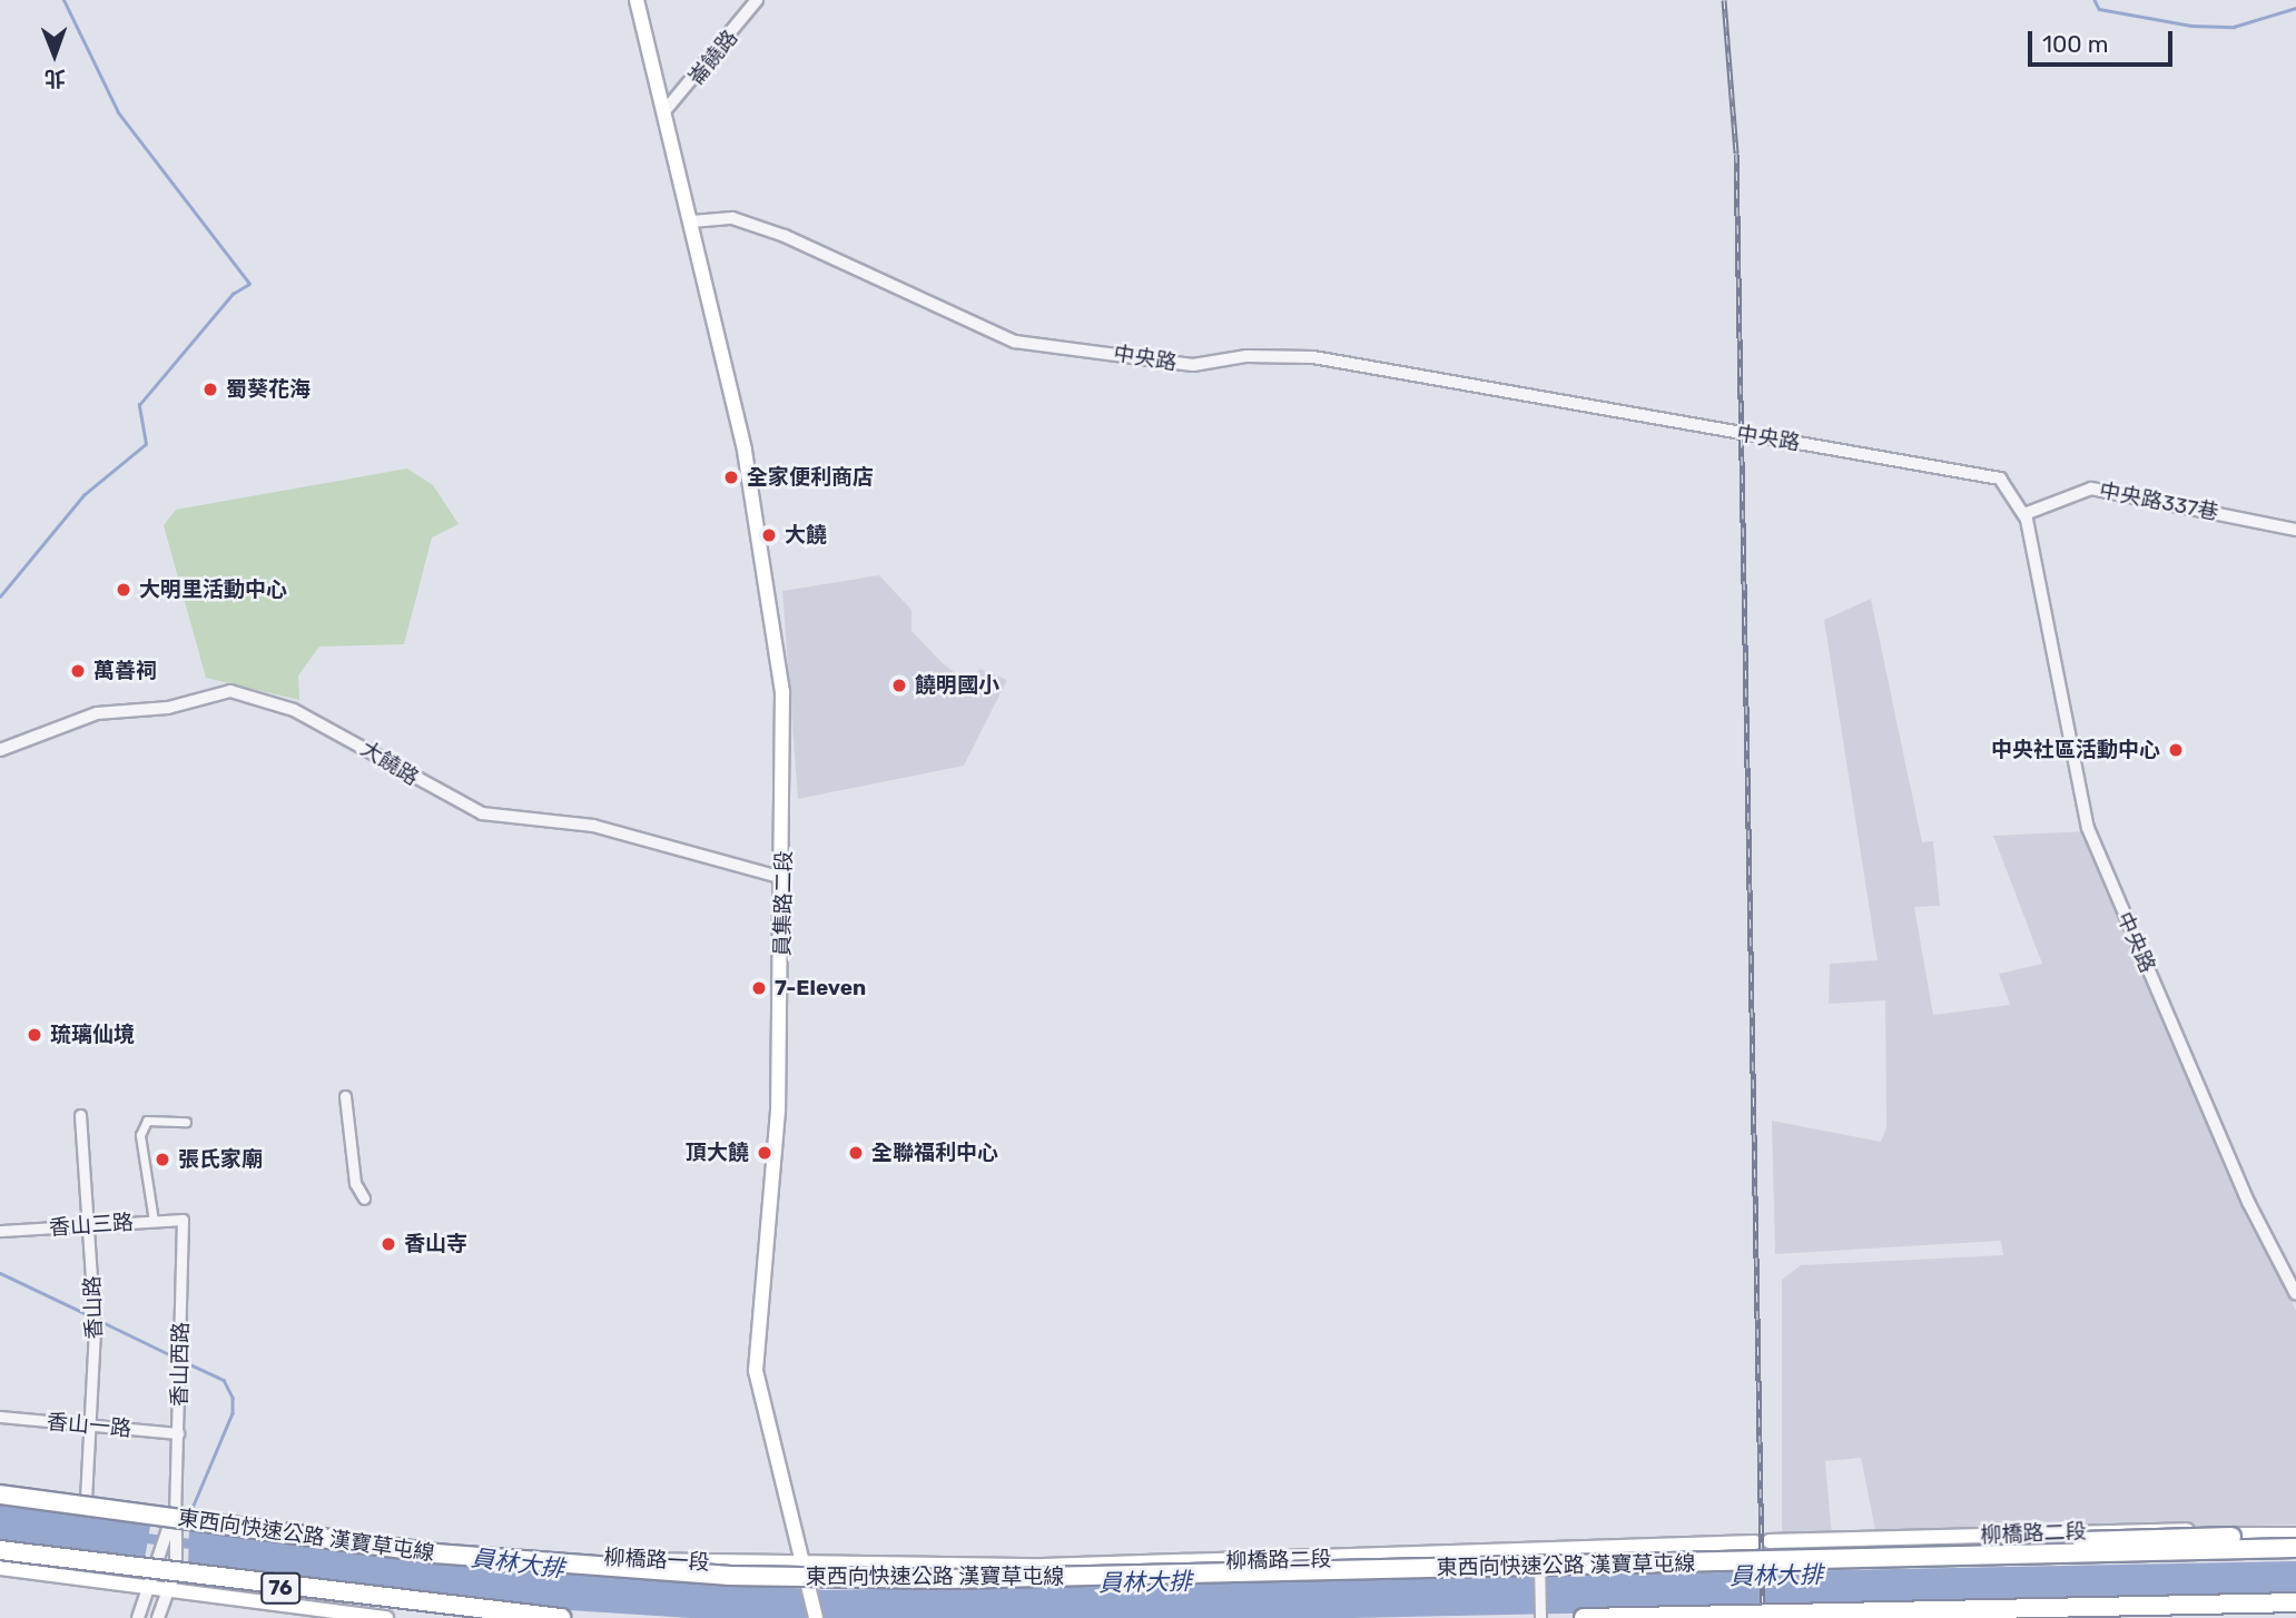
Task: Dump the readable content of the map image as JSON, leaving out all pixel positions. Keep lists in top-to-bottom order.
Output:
{
  "streets": {
    "highway": ["東西向快速公路 漢寶草屯線", "76"],
    "main road": ["員集路二段", "柳橋路二段", "柳橋路一段"],
    "street": [
      "崙饒路",
      "中央路",
      "中央路337巷",
      "大饒路",
      "香山三路",
      "香山路",
      "香山西路",
      "香山一路"
    ]
  },
  "crossings": [
    ["崙饒路", "員集路二段"],
    ["中央路", "中央路337巷"],
    ["中央路", "員集路二段"],
    ["大饒路", "員集路二段"],
    ["員集路二段", "柳橋路二段"],
    ["員集路二段", "柳橋路一段"],
    ["香山三路", "香山路"],
    ["香山三路", "香山西路"],
    ["香山路", "香山一路"],
    ["香山路", "柳橋路一段"],
    ["香山西路", "香山一路"],
    ["香山西路", "柳橋路一段"],
    ["柳橋路二段", "東西向快速公路 漢寶草屯線"],
    ["柳橋路二段", "柳橋路一段"]
  ],
  "water": ["員林大排"],
  "places": [
    "蜀葵花海",
    "全家便利商店",
    "大饒",
    "大明里活動中心",
    "萬善祠",
    "饒明國小",
    "中央社區活動中心",
    "7-Eleven",
    "琉璃仙境",
    "頂大饒",
    "全聯福利中心",
    "張氏家廟",
    "香山寺"
  ],
  "scale_bar": "100 m",
  "north": "bottom"
}
